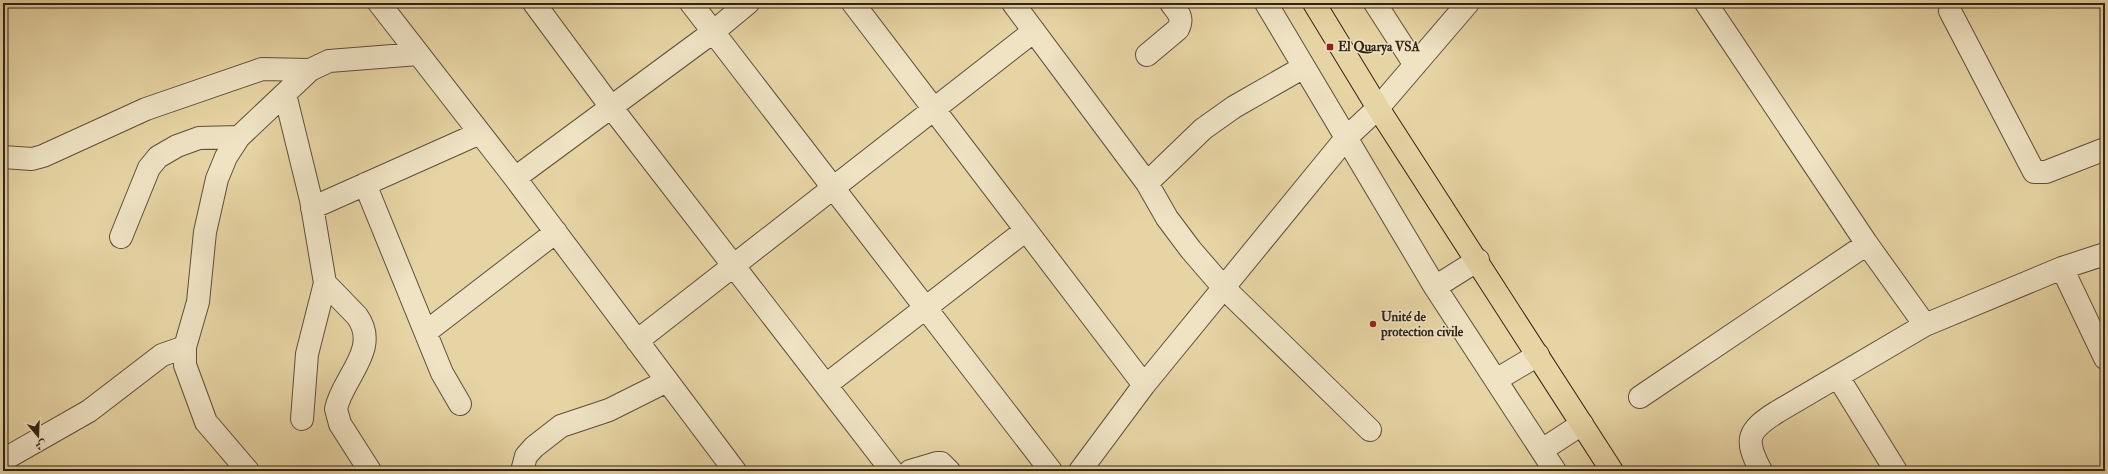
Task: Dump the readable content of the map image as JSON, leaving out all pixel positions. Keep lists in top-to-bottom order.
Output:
{
  "places": {
    "transit": ["El Quarya VSA"],
    "other": ["Unité de protection civile"]
  },
  "north": "bottom"
}
